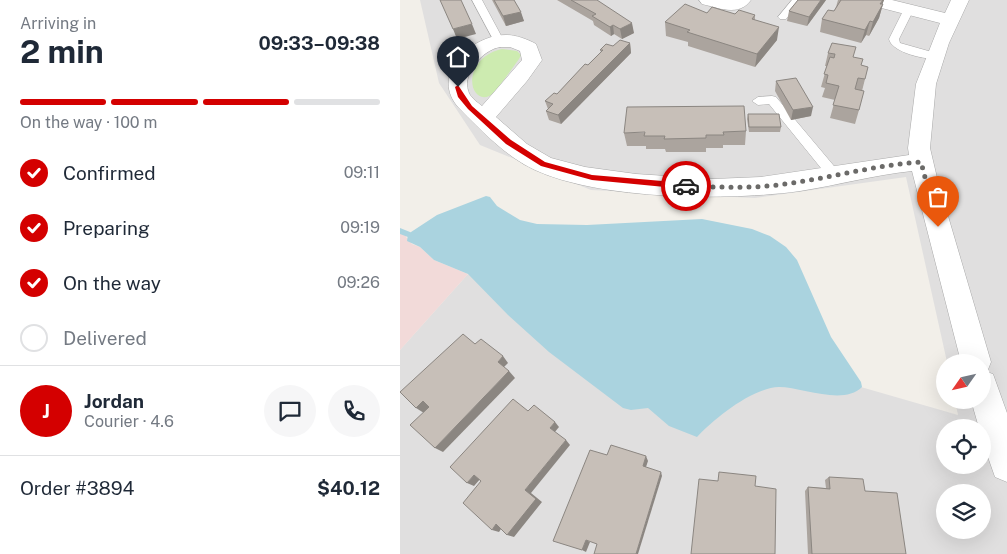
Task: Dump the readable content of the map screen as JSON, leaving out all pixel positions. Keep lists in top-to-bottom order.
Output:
{
  "north": "bottom left",
  "page": {
    "heading": ["2 min", "Arriving in", "09:33–09:38"],
    "panel": [
      "Jordan",
      "Courier · 4.6",
      "Order #3894",
      "$40.12"
    ],
    "bar": "On the way · 100 m",
    "list": [
      ["Confirmed", "09:11"],
      ["Preparing", "09:19"],
      ["On the way", "09:26"],
      "Delivered"
    ],
    "round": "J"
  }
}
